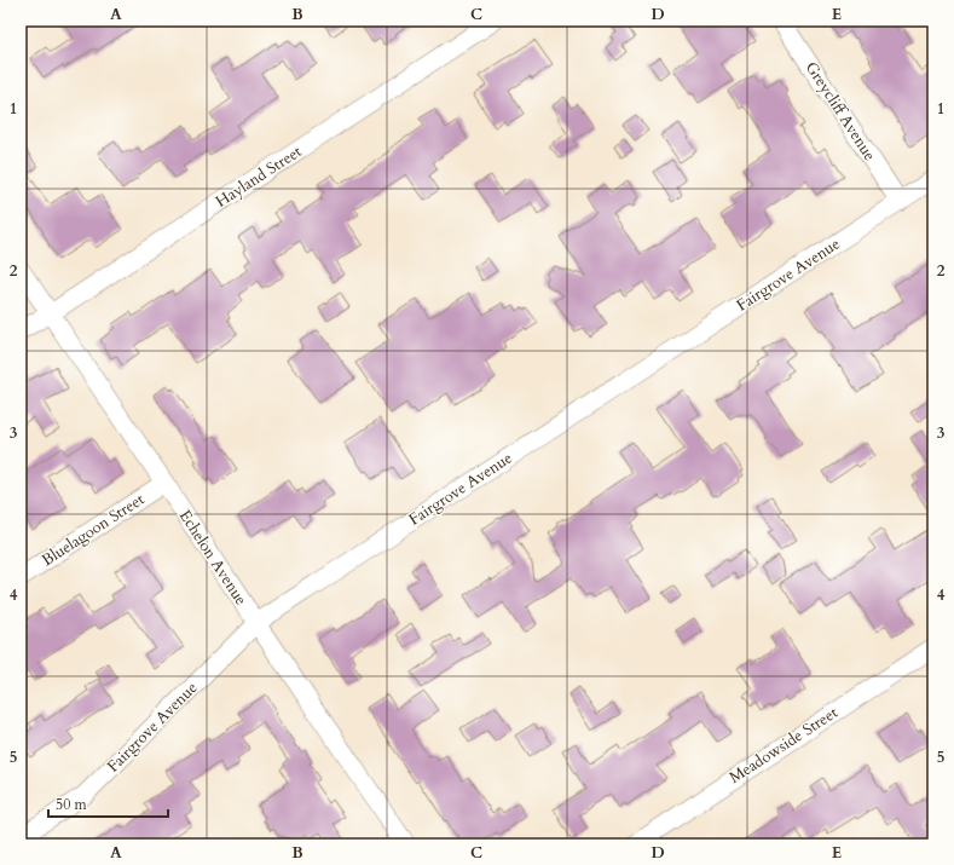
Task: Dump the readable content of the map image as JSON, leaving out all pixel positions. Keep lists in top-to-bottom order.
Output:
{
  "streets": {
    "street": [
      "Greycliff Avenue",
      "Hayland Street",
      "Fairgrove Avenue",
      "Bluelagoon Street",
      "Echelon Avenue",
      "Meadowside Street"
    ]
  },
  "crossings": [
    ["Greycliff Avenue", "Fairgrove Avenue"],
    ["Hayland Street", "Echelon Avenue"],
    ["Fairgrove Avenue", "Echelon Avenue"],
    ["Bluelagoon Street", "Echelon Avenue"]
  ],
  "scale_bar": "50 m",
  "grid": {
    "columns": [
      "A",
      "B",
      "C",
      "D",
      "E"
    ],
    "rows": [
      "1",
      "2",
      "3",
      "4",
      "5"
    ]
  }
}
